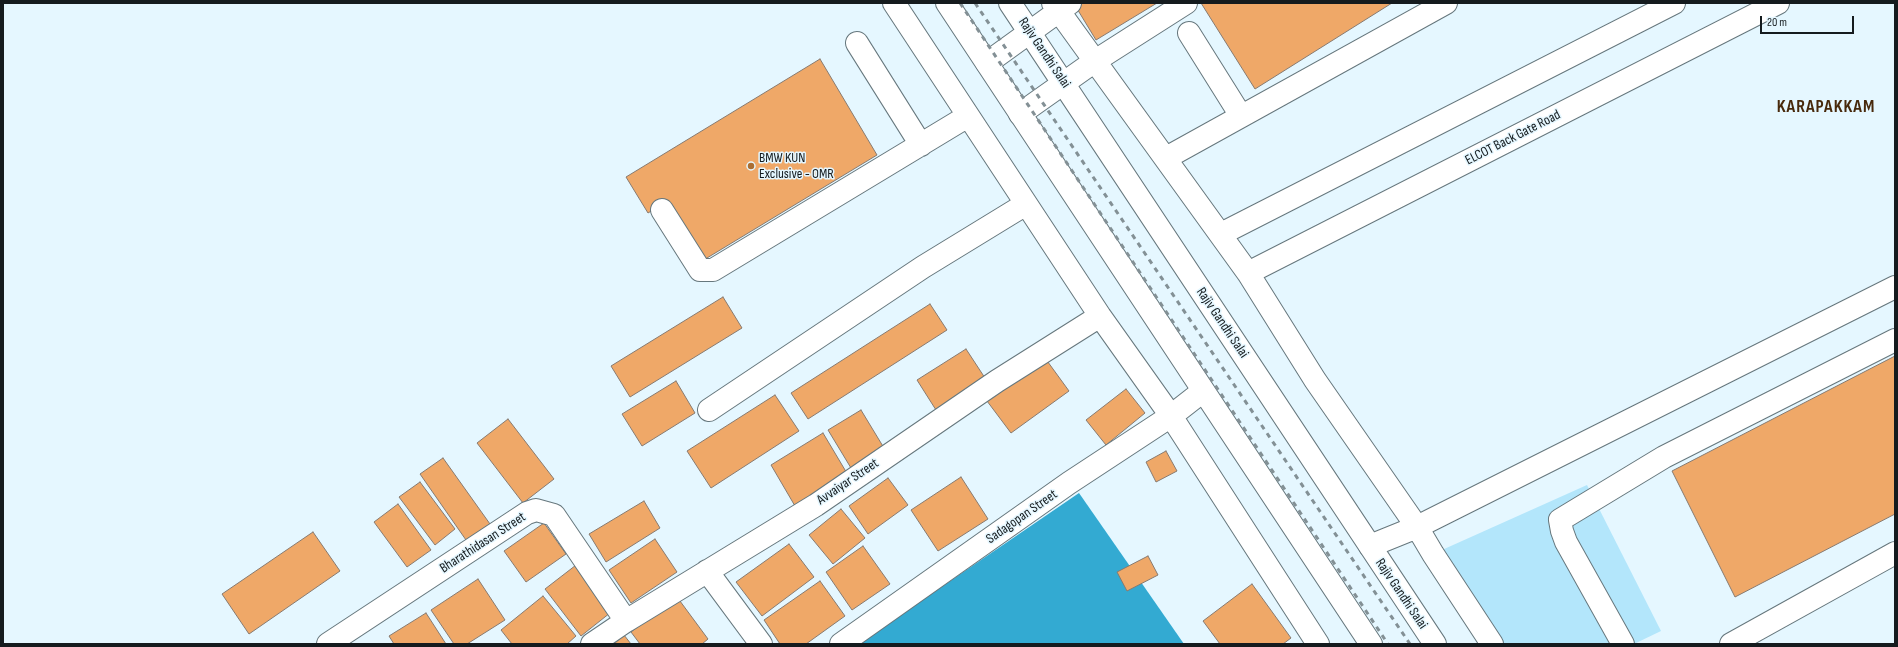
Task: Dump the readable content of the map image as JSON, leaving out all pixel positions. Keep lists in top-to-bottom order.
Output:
{
  "streets": {
    "street": [
      "Rajiv Gandhi Salai",
      "ELCOT Back Gate Road",
      "Avvaiyar Street",
      "Sadagopan Street",
      "Bharathidasan Street"
    ]
  },
  "crossings": [
    ["Avvaiyar Street", "Bharathidasan Street"]
  ],
  "districts": ["KARAPAKKAM"],
  "places": ["BMW KUN Exclusive - OMR"],
  "scale_bar": "20 m"
}
